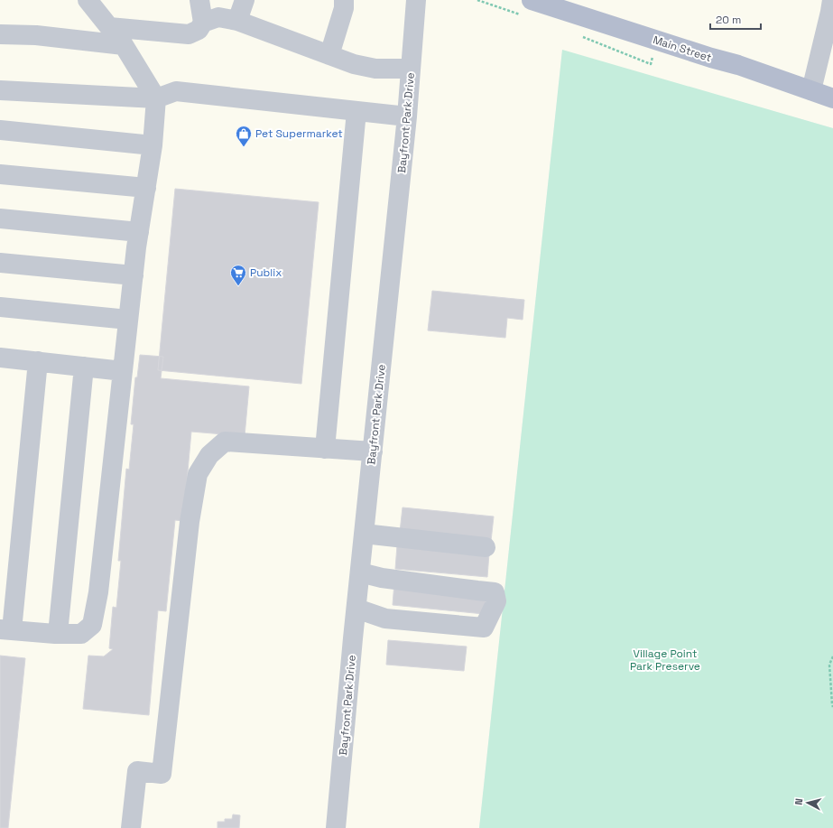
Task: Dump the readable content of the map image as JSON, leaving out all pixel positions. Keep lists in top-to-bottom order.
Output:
{
  "streets": {
    "main road": ["Main Street"],
    "street": ["Bayfront Park Drive"]
  },
  "parks": ["Village Point Park Preserve"],
  "places": {
    "shop": ["Pet Supermarket"],
    "supermarket": ["Publix"]
  },
  "scale_bar": "20 m",
  "north": "left"
}
